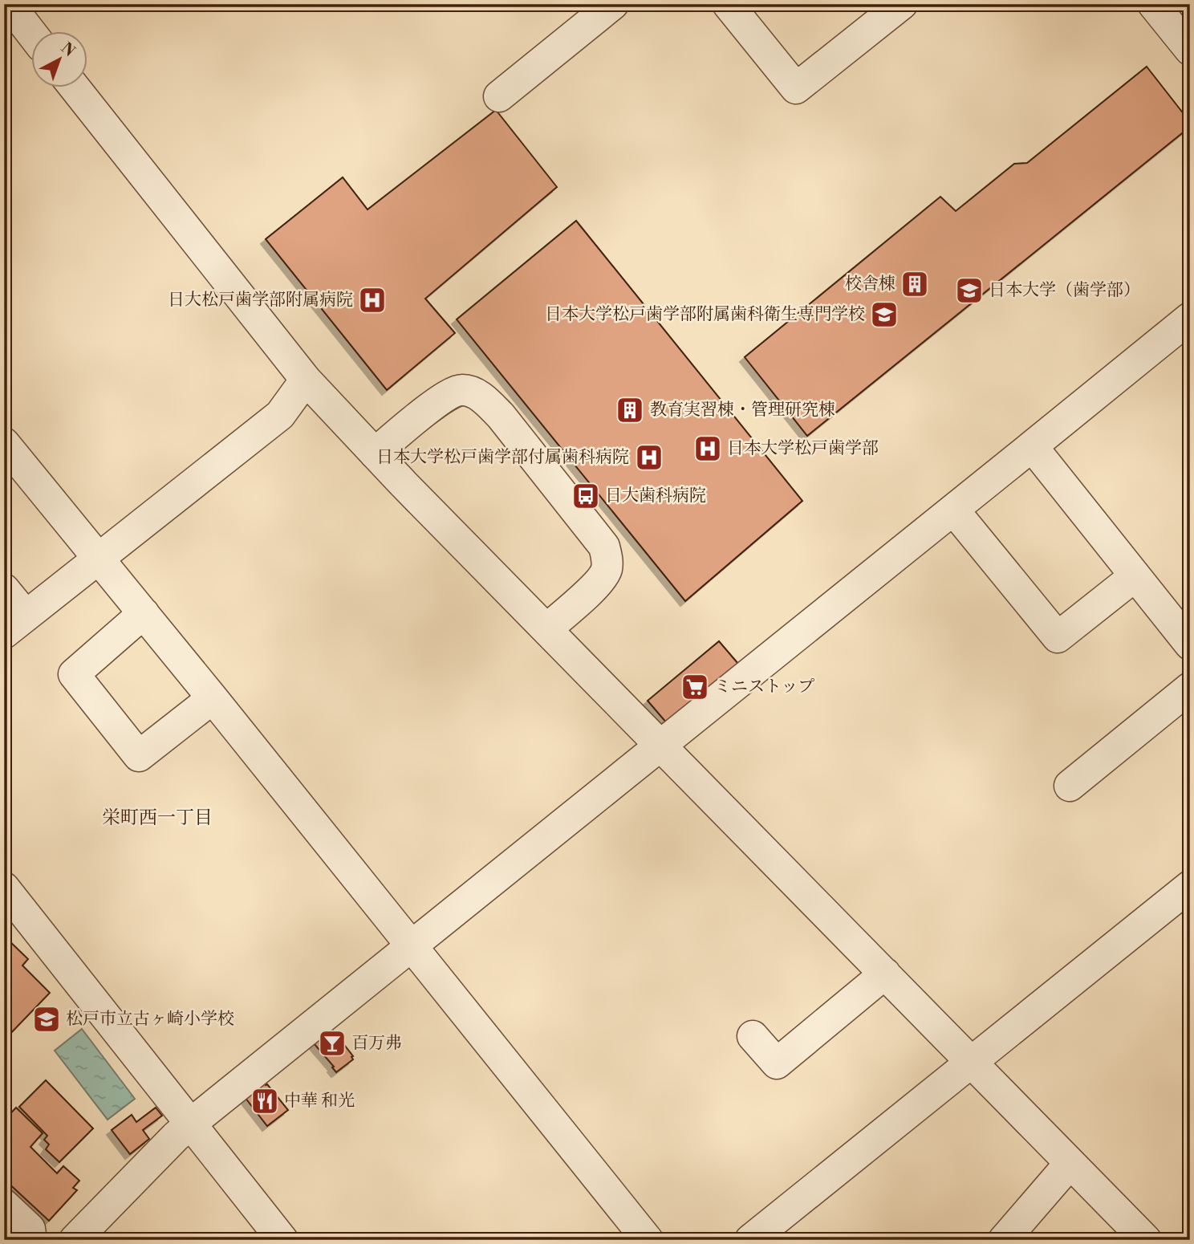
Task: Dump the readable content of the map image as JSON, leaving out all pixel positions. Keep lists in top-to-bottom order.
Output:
{
  "districts": ["栄町西一丁目"],
  "places": {
    "building": ["校舎棟", "教育実習棟・管理研究棟"],
    "school or university": ["日本大学（歯学部）", "日本大学松戸歯学部附属歯科衛生専門学校", "松戸市立古ヶ崎小学校"],
    "hospital": ["日大松戸歯学部附属病院", "日本大学松戸歯学部", "日本大学松戸歯学部付属歯科病院"],
    "bus stop": ["日大歯科病院"],
    "supermarket": ["ミニストップ"],
    "bar": ["百万弗"],
    "restaurant": ["中華 和光"]
  },
  "north": "top right"
}
